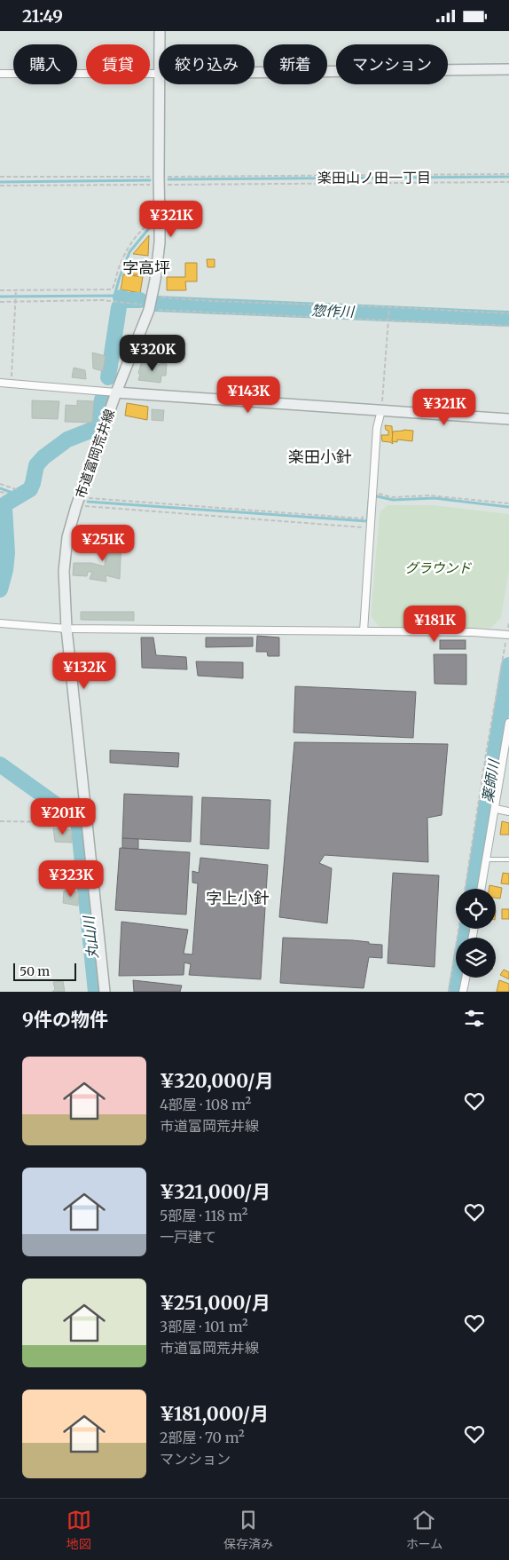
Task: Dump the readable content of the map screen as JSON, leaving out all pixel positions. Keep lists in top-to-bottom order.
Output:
{
  "streets": {
    "street": ["市道富岡荒井線"]
  },
  "districts": [
    "楽田山ノ田一丁目",
    "字高坪",
    "楽田小針",
    "字上小針"
  ],
  "water": ["惣作川", "薬師川", "丸山川"],
  "parks": ["グラウンド"],
  "scale_bar": "50 m",
  "page": {
    "status": "21:49",
    "chip": [
      "購入",
      "賃貸",
      "絞り込み",
      "新着",
      "マンション"
    ],
    "price": [
      "¥321K",
      "¥320K",
      "¥143K",
      "¥321K",
      "¥251K",
      "¥181K",
      "¥132K",
      "¥201K",
      "¥323K"
    ],
    "scale": "50 m",
    "heading": "9件の物件",
    "list": [
      {
        "name": "¥320,000/月",
        "note": "4部屋 · 108 m² · 市道富岡荒井線"
      },
      {
        "name": "¥321,000/月",
        "note": "5部屋 · 118 m² · 一戸建て"
      },
      {
        "name": "¥251,000/月",
        "note": "3部屋 · 101 m² · 市道富岡荒井線"
      },
      {
        "name": "¥181,000/月",
        "note": "2部屋 · 70 m² · マンション"
      }
    ],
    "tabs": ["地図", "保存済み", "ホーム"]
  }
}
